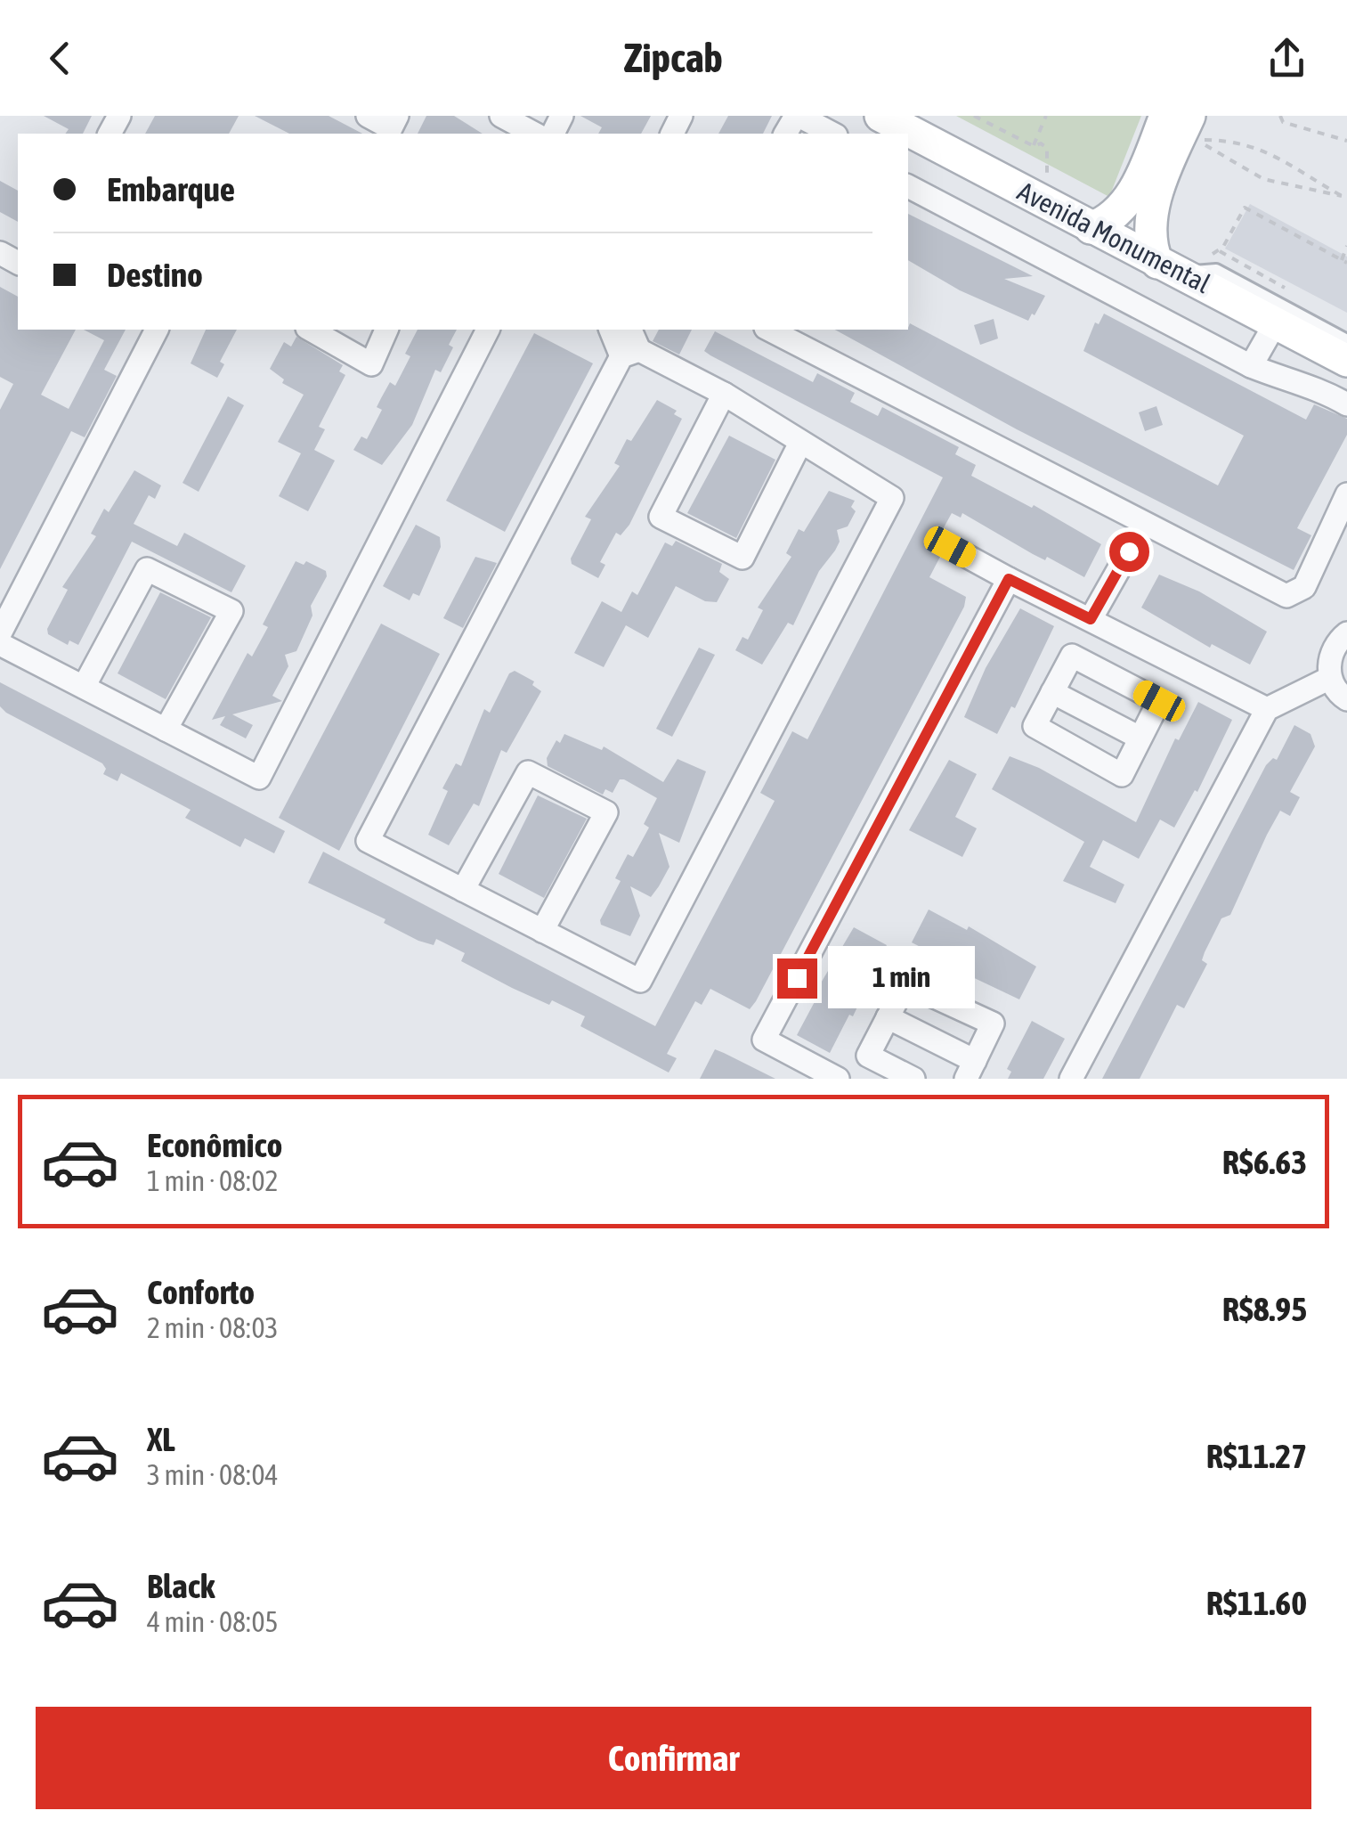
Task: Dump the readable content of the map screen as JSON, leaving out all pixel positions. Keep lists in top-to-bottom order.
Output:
{
  "streets": {
    "street": ["Avenida Monumental"]
  },
  "page": {
    "header": "Zipcab",
    "banner": ["Embarque", "Destino"],
    "bubble": "1 min",
    "list": [
      {
        "name": "Econômico",
        "note": "1 min · 08:02",
        "value": "R$6.63"
      },
      {
        "name": "Conforto",
        "note": "2 min · 08:03",
        "value": "R$8.95"
      },
      {
        "name": "XL",
        "note": "3 min · 08:04",
        "value": "R$11.27"
      },
      {
        "name": "Black",
        "note": "4 min · 08:05",
        "value": "R$11.60"
      }
    ],
    "buttons": "Confirmar"
  }
}
